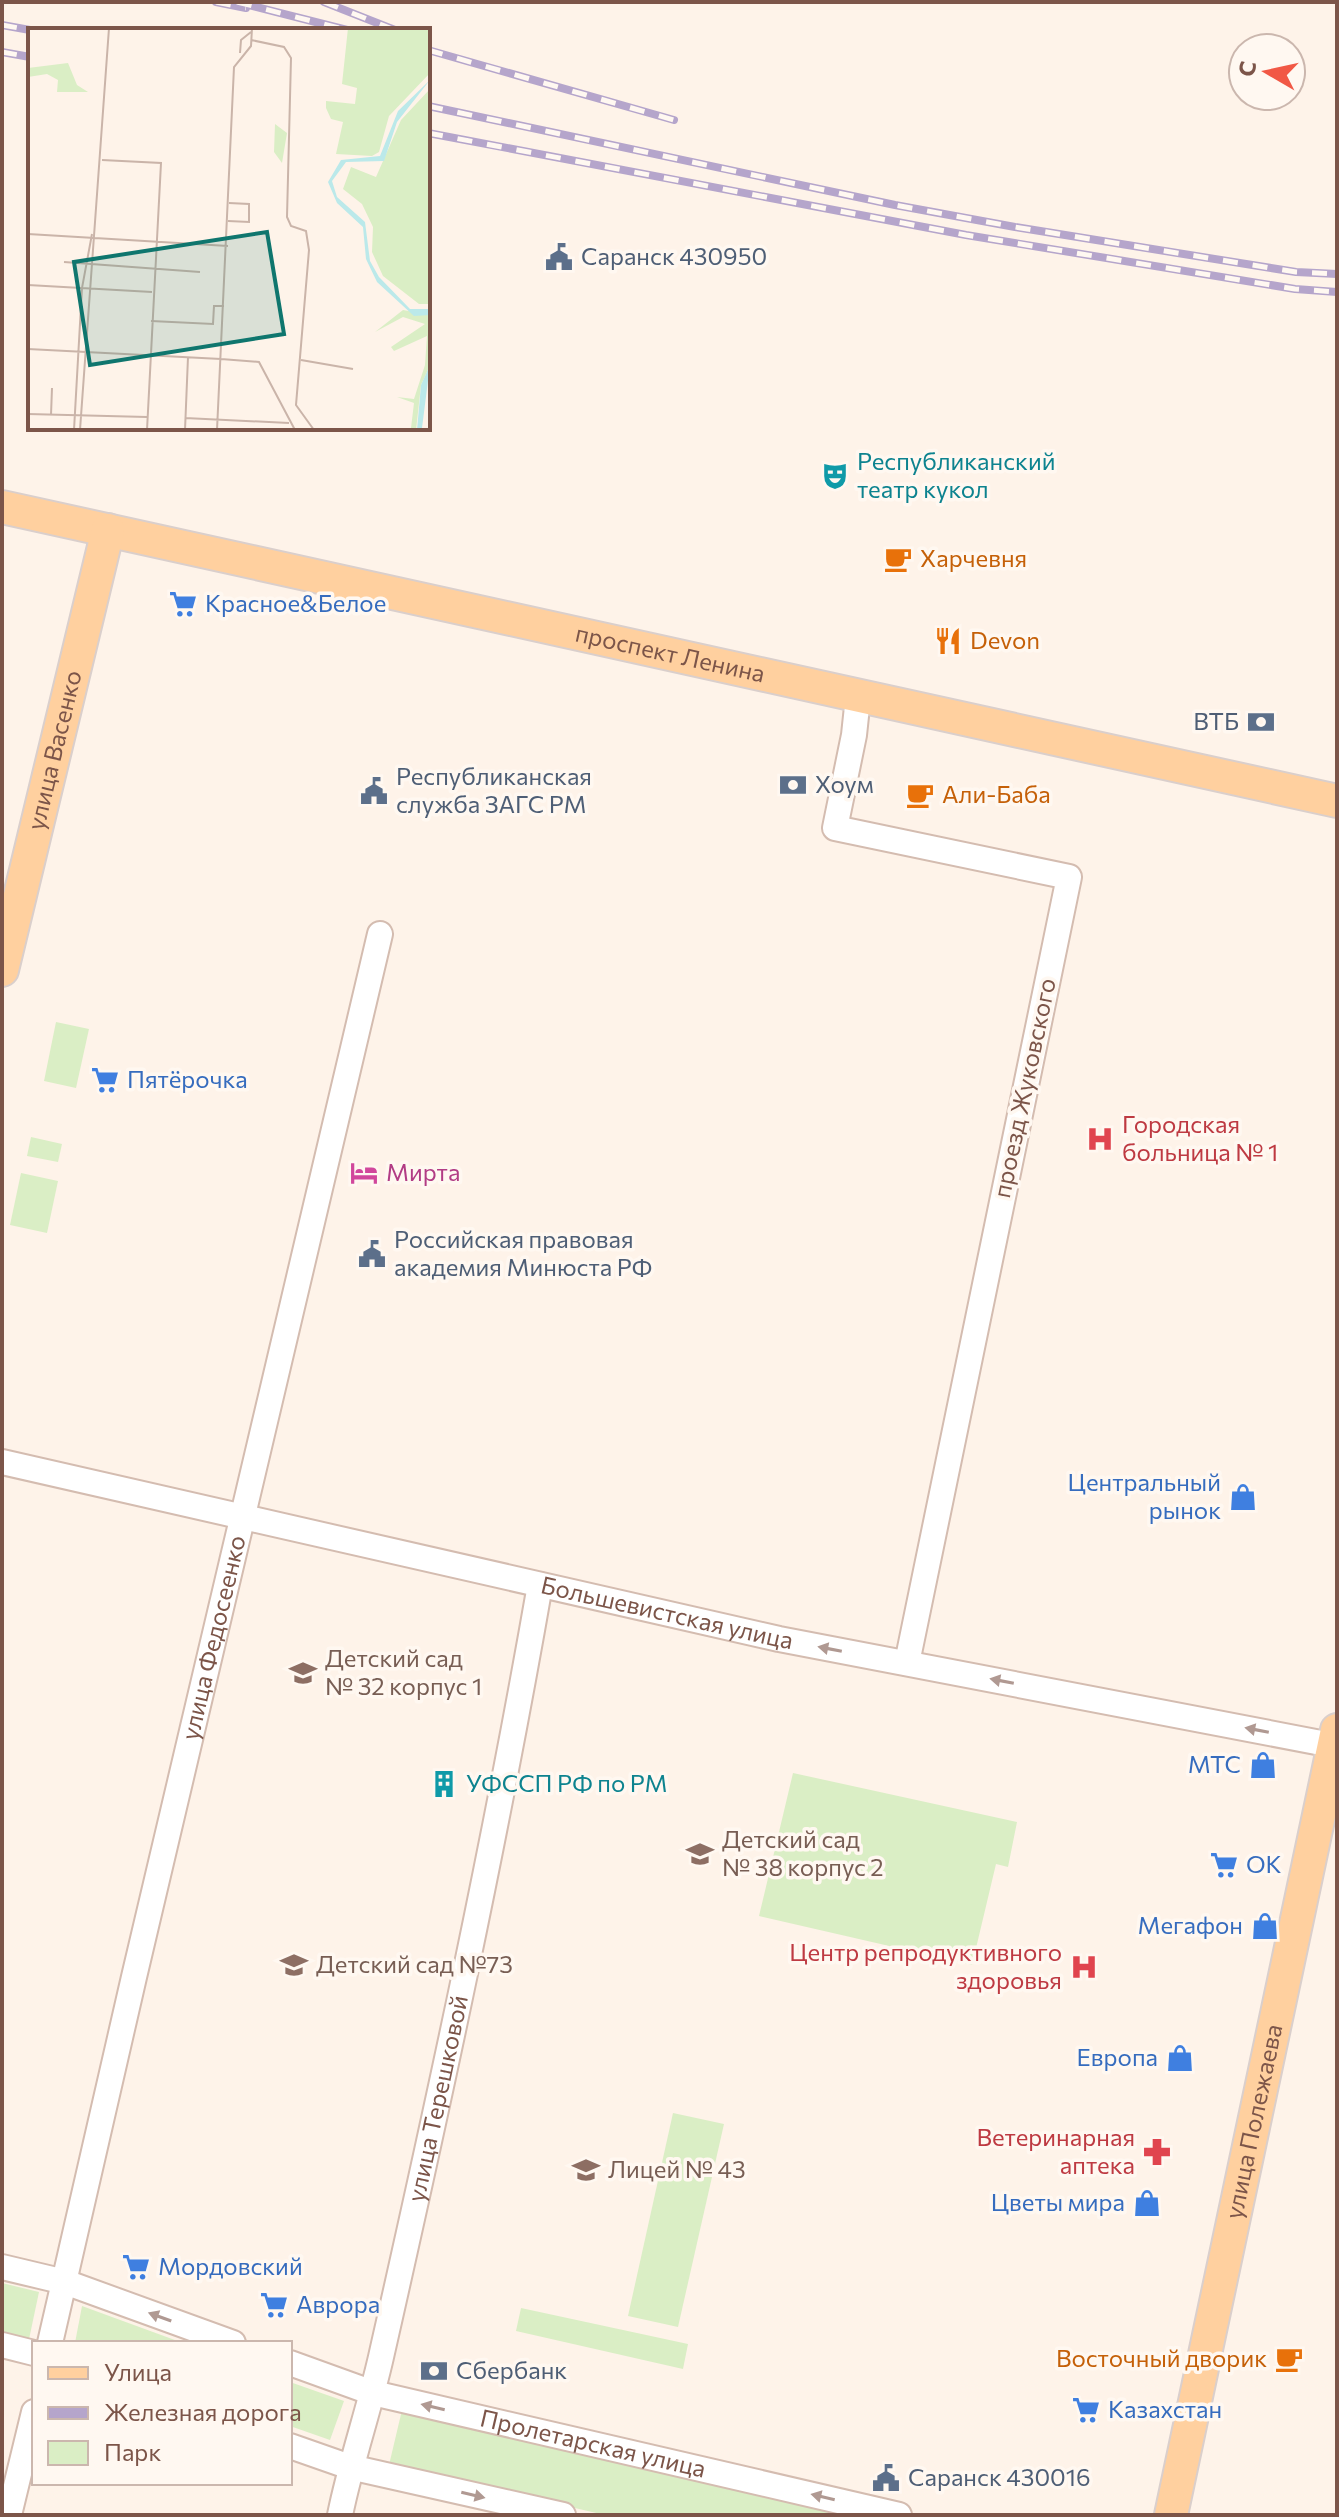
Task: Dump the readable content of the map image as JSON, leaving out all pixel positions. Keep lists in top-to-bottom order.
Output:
{
  "streets": {
    "main road": ["проспект Ленина", "улица Васенко", "улица Полежаева"],
    "street": [
      "проезд Жуковского",
      "Большевистская улица",
      "улица Федосеенко",
      "улица Терешковой",
      "Пролетарская улица"
    ]
  },
  "crossings": [
    ["проспект Ленина", "улица Васенко"],
    ["проспект Ленина", "проезд Жуковского"],
    ["проезд Жуковского", "Большевистская улица"],
    ["Большевистская улица", "улица Федосеенко"],
    ["Большевистская улица", "улица Терешковой"],
    ["Большевистская улица", "улица Полежаева"],
    ["улица Терешковой", "Пролетарская улица"]
  ],
  "one_way": ["Большевистская улица"],
  "places": {
    "public building": [
      "Саранск 430950",
      "Республиканская служба ЗАГС РМ",
      "Российская правовая академия Минюста РФ",
      "Саранск 430016"
    ],
    "theatre": ["Республиканский театр кукол"],
    "cafe": ["Харчевня", "Али-Баба", "Восточный дворик"],
    "supermarket": [
      "Красное&Белое",
      "Пятёрочка",
      "OK",
      "Мордовский",
      "Аврора",
      "Казахстан"
    ],
    "restaurant": ["Devon"],
    "bank": ["ВТБ", "Хоум", "Сбербанк"],
    "hospital": ["Городская больница № 1", "Центр репродуктивного здоровья"],
    "hotel": ["Мирта"],
    "shop": [
      "Центральный рынок",
      "МТС",
      "Мегафон",
      "Европа",
      "Цветы мира"
    ],
    "school or university": [
      "Детский сад № 32 корпус 1",
      "Детский сад № 38 корпус 2",
      "Детский сад №73",
      "Лицей № 43"
    ],
    "building": ["УФССП РФ по РМ"],
    "pharmacy": ["Ветеринарная аптека"]
  },
  "legend": ["Улица", "Железная дорога", "Парк"],
  "north": "left"
}
